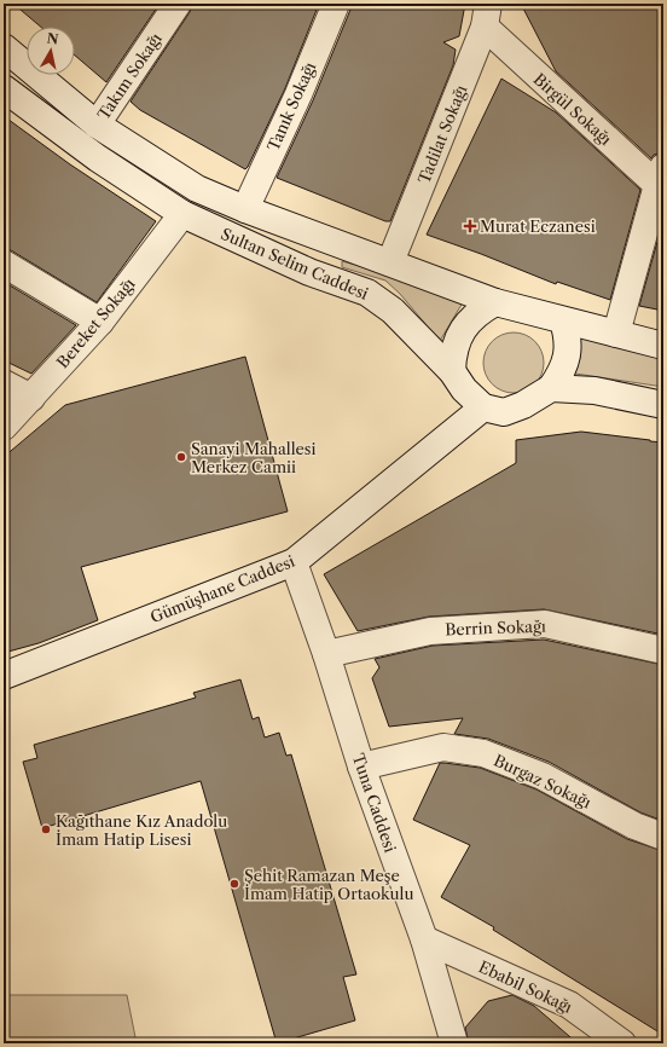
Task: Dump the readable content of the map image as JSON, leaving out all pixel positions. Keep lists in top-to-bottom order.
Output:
{
  "streets": {
    "street": [
      "Takım Sokağı",
      "Tanık Sokağı",
      "Birgül Sokağı",
      "Tadilat Sokağı",
      "Sultan Selim Caddesi",
      "Bereket Sokağı",
      "Gümüşhane Caddesi",
      "Berrin Sokağı",
      "Burgaz Sokağı",
      "Tuna Caddesi",
      "Ebabil Sokağı"
    ]
  },
  "crossings": [
    ["Takım Sokağı", "Sultan Selim Caddesi"],
    ["Tanık Sokağı", "Sultan Selim Caddesi"],
    ["Birgül Sokağı", "Tadilat Sokağı"],
    ["Tadilat Sokağı", "Sultan Selim Caddesi"],
    ["Sultan Selim Caddesi", "Bereket Sokağı"],
    ["Sultan Selim Caddesi", "Gümüşhane Caddesi"],
    ["Gümüşhane Caddesi", "Tuna Caddesi"],
    ["Berrin Sokağı", "Tuna Caddesi"],
    ["Burgaz Sokağı", "Tuna Caddesi"],
    ["Tuna Caddesi", "Ebabil Sokağı"]
  ],
  "places": {
    "health": ["Murat Eczanesi"],
    "other": ["Sanayi Mahallesi Merkez Camii", "Kağıthane Kız Anadolu İmam Hatip Lisesi", "Şehit Ramazan Meşe İmam Hatip Ortaokulu"]
  },
  "north": "top"
}
